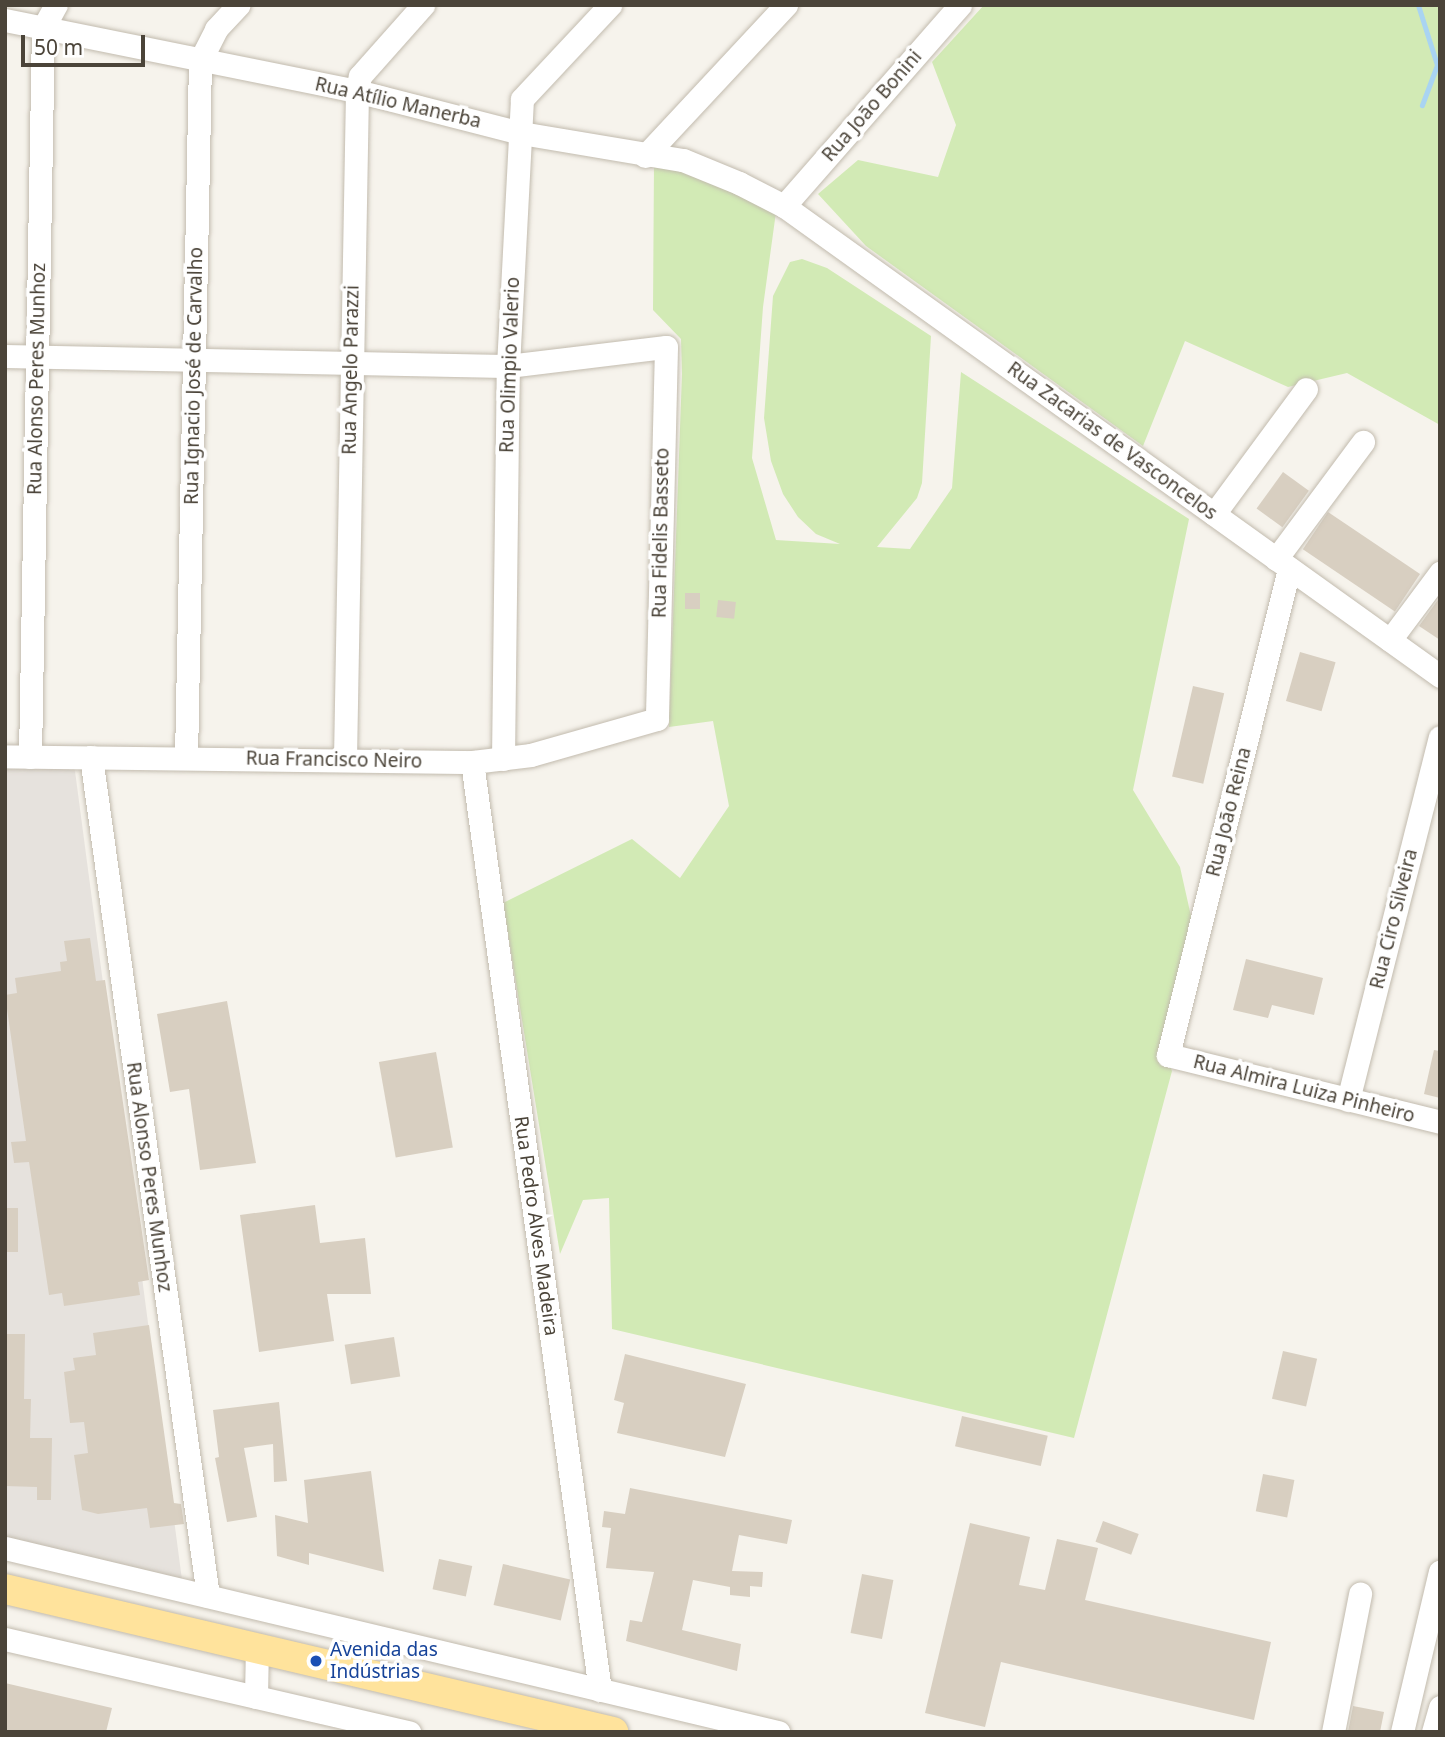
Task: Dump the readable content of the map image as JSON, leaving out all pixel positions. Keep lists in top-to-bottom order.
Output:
{
  "streets": {
    "street": [
      "Rua Atílio Manerba",
      "Rua João Bonini",
      "Rua Olimpio Valerio",
      "Rua Angelo Parazzi",
      "Rua Ignacio José de Carvalho",
      "Rua Alonso Peres Munhoz",
      "Rua Zacarias de Vasconcelos",
      "Rua Fidelis Basseto",
      "Rua Francisco Neiro",
      "Rua João Reina",
      "Rua Ciro Silveira",
      "Rua Almira Luiza Pinheiro",
      "Rua Pedro Alves Madeira"
    ]
  },
  "crossings": [
    ["Rua Atílio Manerba", "Rua João Bonini"],
    ["Rua Atílio Manerba", "Rua Olimpio Valerio"],
    ["Rua Atílio Manerba", "Rua Angelo Parazzi"],
    ["Rua Atílio Manerba", "Rua Ignacio José de Carvalho"],
    ["Rua Atílio Manerba", "Rua Alonso Peres Munhoz"],
    ["Rua Atílio Manerba", "Rua Zacarias de Vasconcelos"],
    ["Rua João Bonini", "Rua Zacarias de Vasconcelos"],
    ["Rua Olimpio Valerio", "Rua Fidelis Basseto"],
    ["Rua Olimpio Valerio", "Rua Francisco Neiro"],
    ["Rua Angelo Parazzi", "Rua Francisco Neiro"],
    ["Rua Ignacio José de Carvalho", "Rua Francisco Neiro"],
    ["Rua Alonso Peres Munhoz", "Rua Francisco Neiro"],
    ["Rua Zacarias de Vasconcelos", "Rua João Reina"],
    ["Rua Fidelis Basseto", "Rua Francisco Neiro"],
    ["Rua Francisco Neiro", "Rua Pedro Alves Madeira"],
    ["Rua João Reina", "Rua Almira Luiza Pinheiro"],
    ["Rua Ciro Silveira", "Rua Almira Luiza Pinheiro"]
  ],
  "places": ["Avenida das Indústrias"],
  "scale_bar": "50 m"
}
